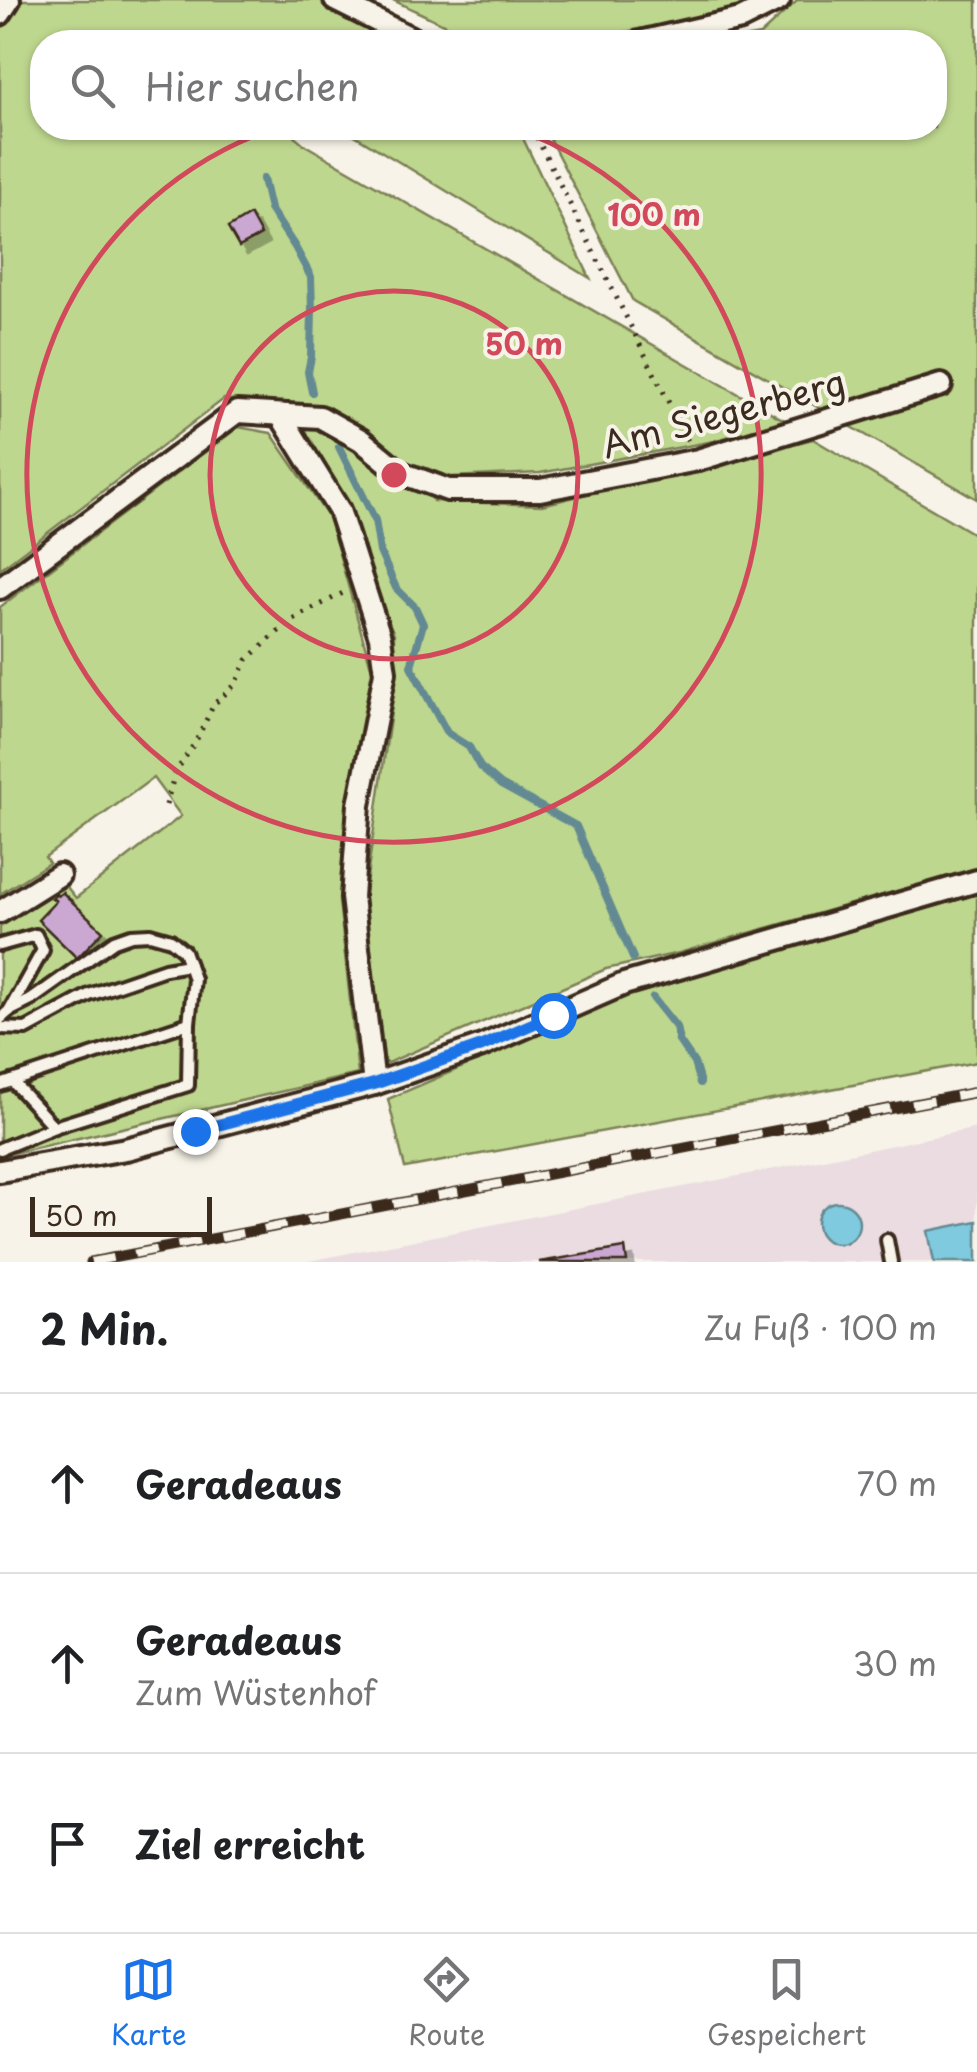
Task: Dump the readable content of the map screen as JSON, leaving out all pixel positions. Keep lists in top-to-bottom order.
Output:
{
  "streets": {
    "street": ["Am Siegerberg"]
  },
  "scale_bar": "50 m",
  "page": {
    "search": "Hier suchen",
    "scale": "50 m",
    "heading": ["2 Min.", "Zu Fuß · 100 m"],
    "list": [
      ["Geradeaus", "70 m"],
      ["Geradeaus", "Zum Wüstenhof", "30 m"],
      "Ziel erreicht"
    ],
    "nav": ["Karte", "Route", "Gespeichert"]
  },
  "rings": ["100 m", "50 m"]
}
